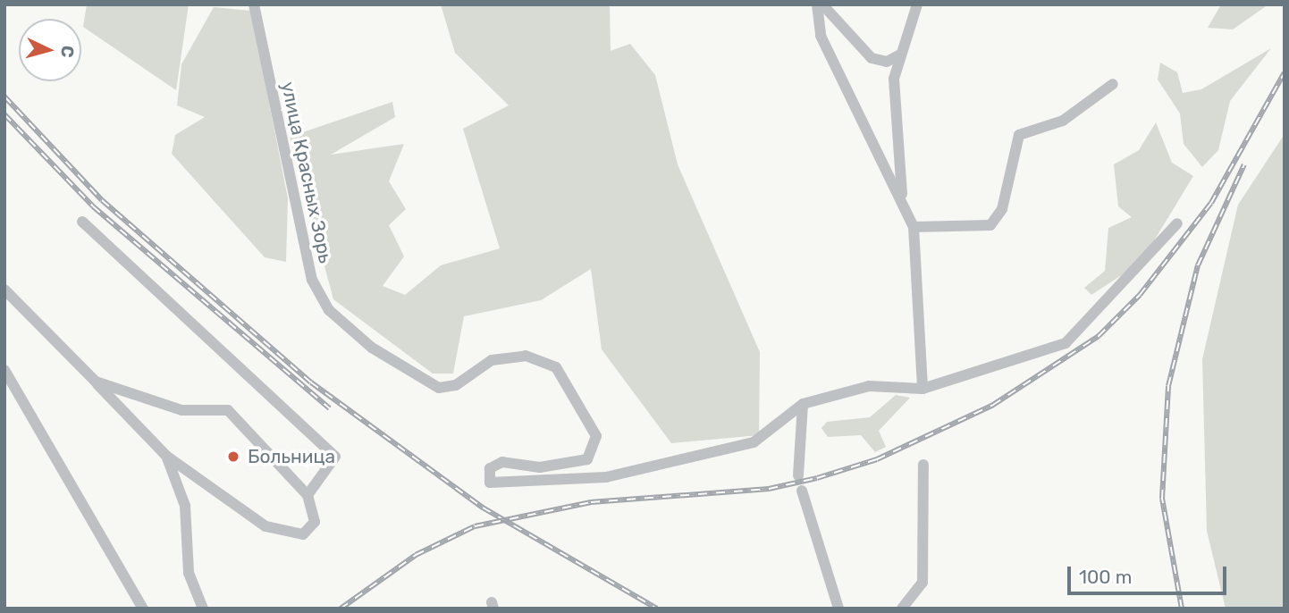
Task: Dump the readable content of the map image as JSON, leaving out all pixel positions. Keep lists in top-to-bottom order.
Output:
{
  "streets": {
    "street": ["улица Красных Зорь"]
  },
  "places": ["Больница"],
  "scale_bar": "100 m",
  "north": "right"
}
